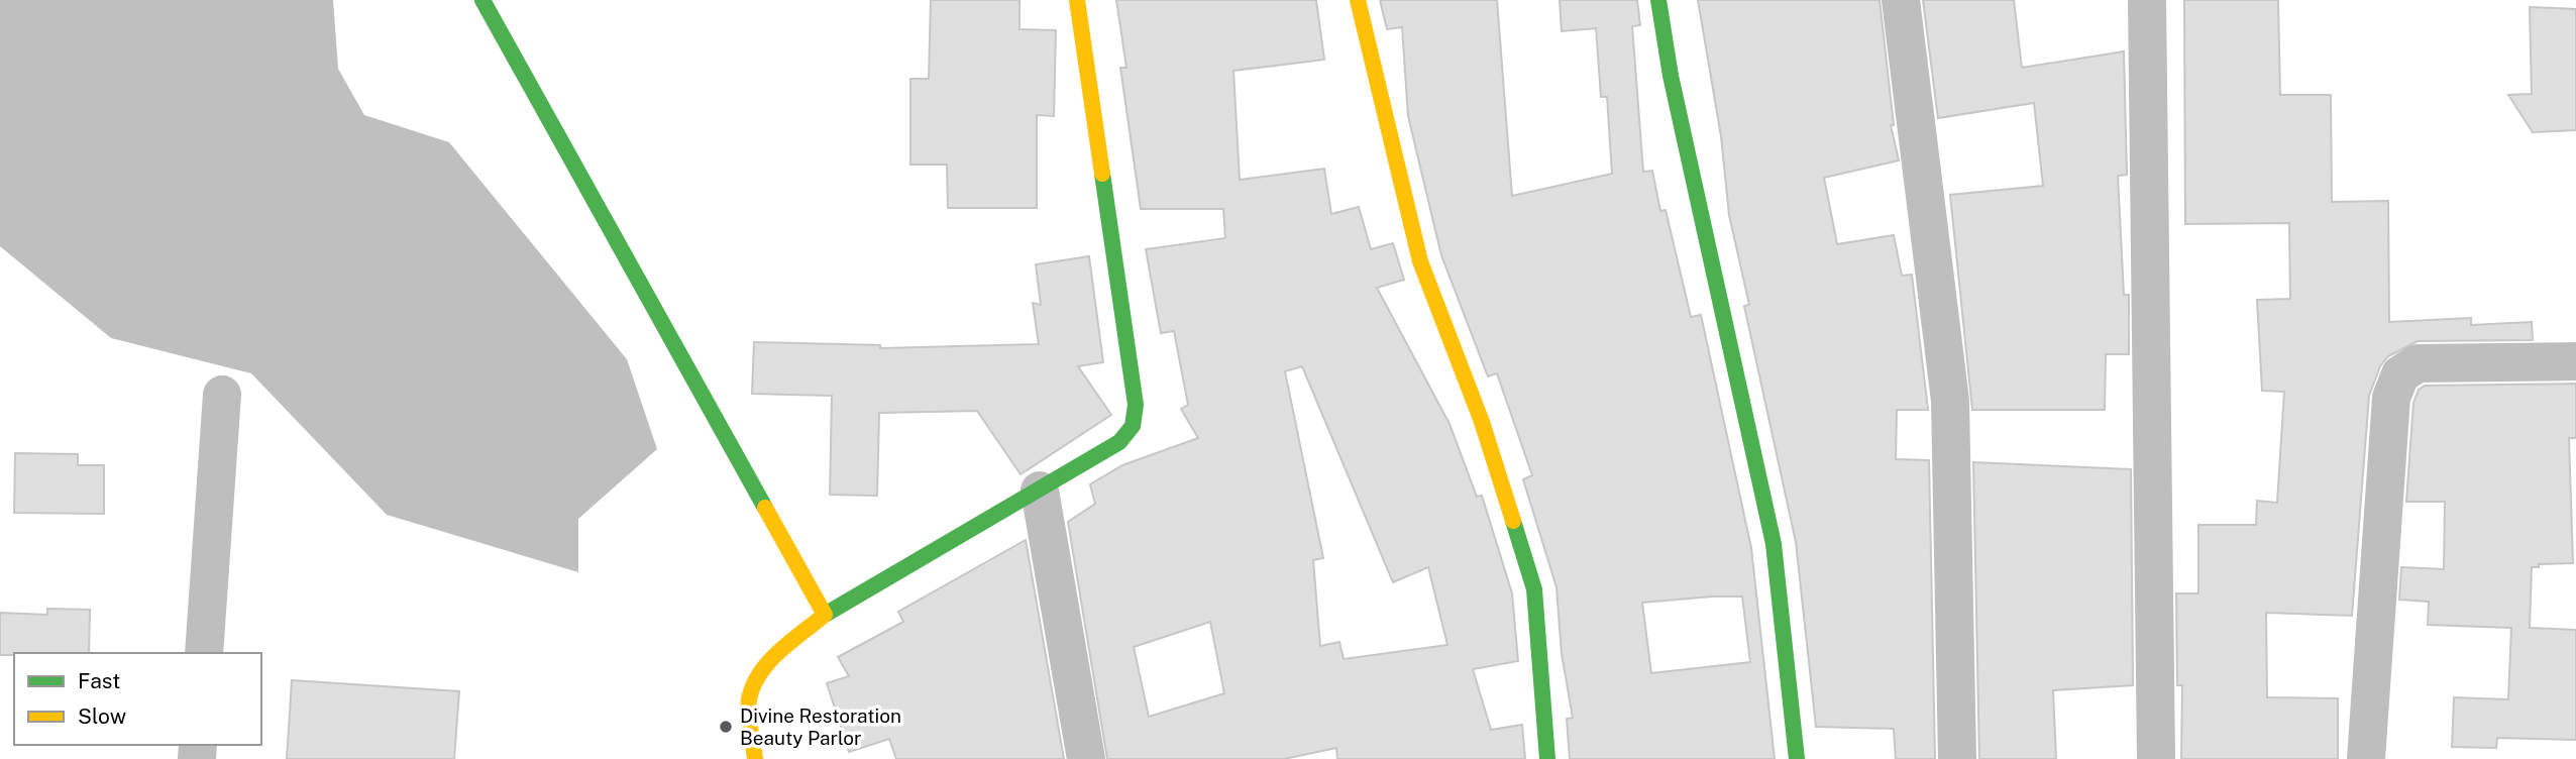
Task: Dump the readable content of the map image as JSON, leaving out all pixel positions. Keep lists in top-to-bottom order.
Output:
{
  "places": ["Divine Restoration Beauty Parlor"],
  "legend": ["Fast", "Slow"]
}
